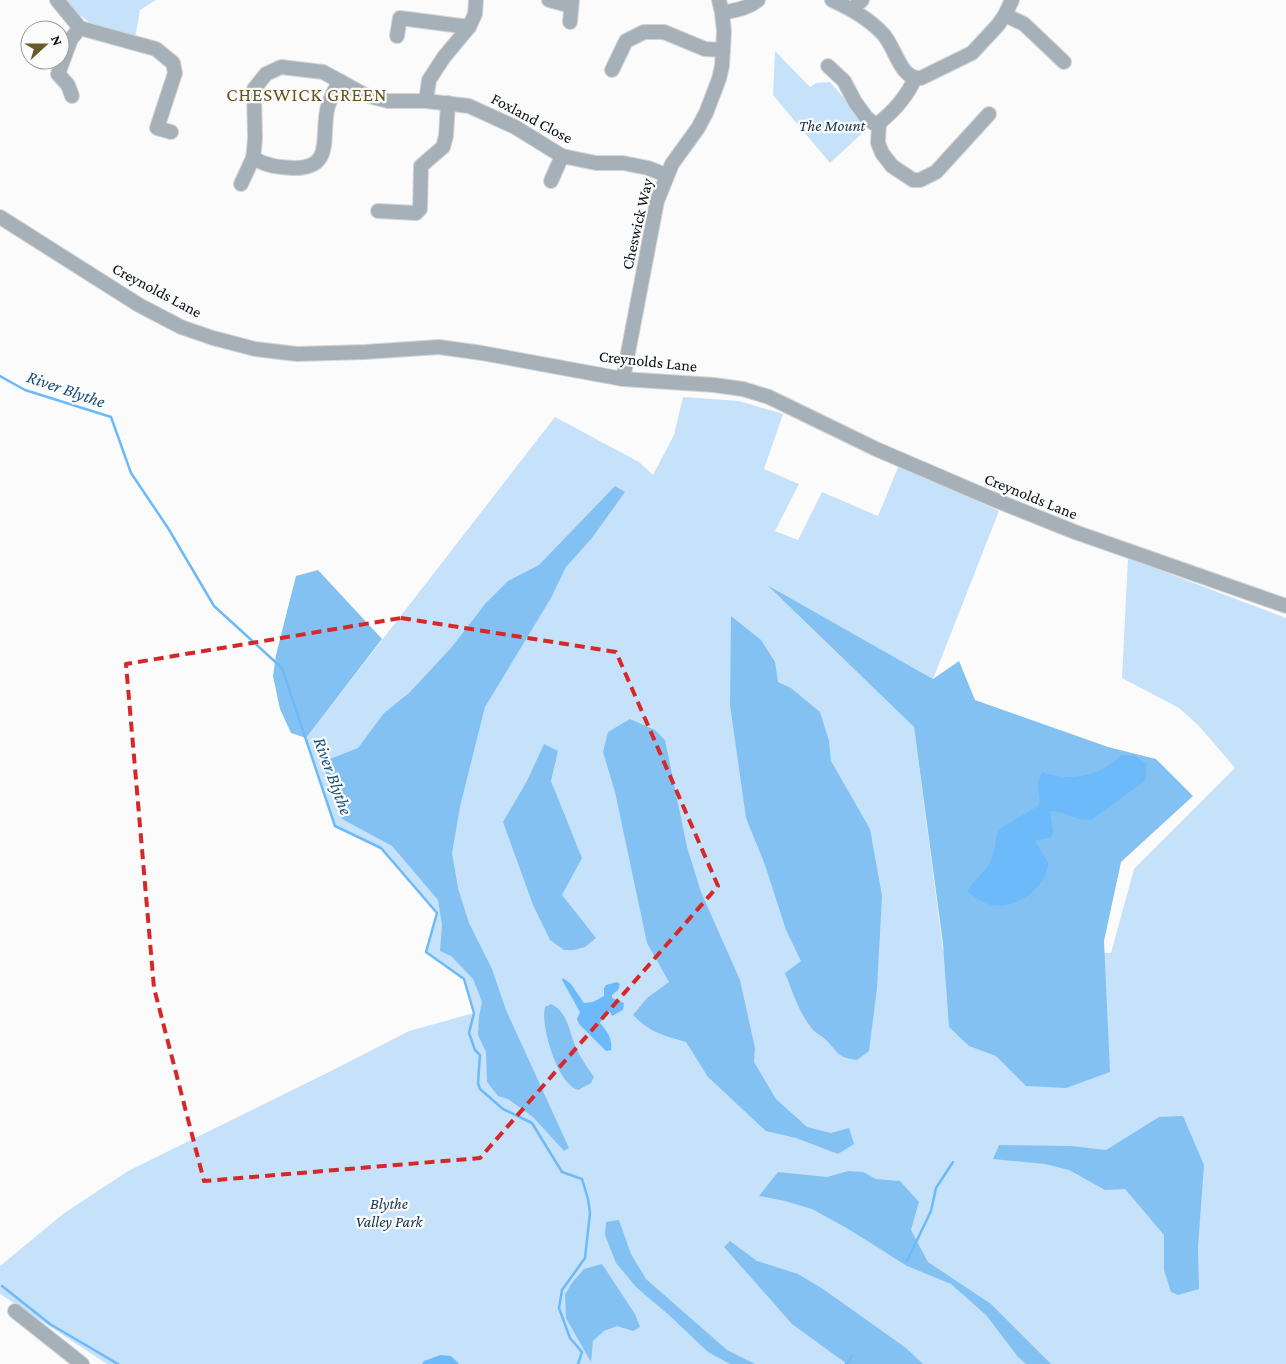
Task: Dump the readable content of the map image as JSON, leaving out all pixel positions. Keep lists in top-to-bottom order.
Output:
{
  "streets": {
    "street": ["Foxland Close", "Cheswick Way", "Creynolds Lane"]
  },
  "crossings": [
    ["Foxland Close", "Cheswick Way"],
    ["Cheswick Way", "Creynolds Lane"]
  ],
  "districts": ["CHESWICK GREEN"],
  "water": ["River Blythe"],
  "parks": ["The Mount", "Blythe Valley Park"],
  "north": "right"
}
